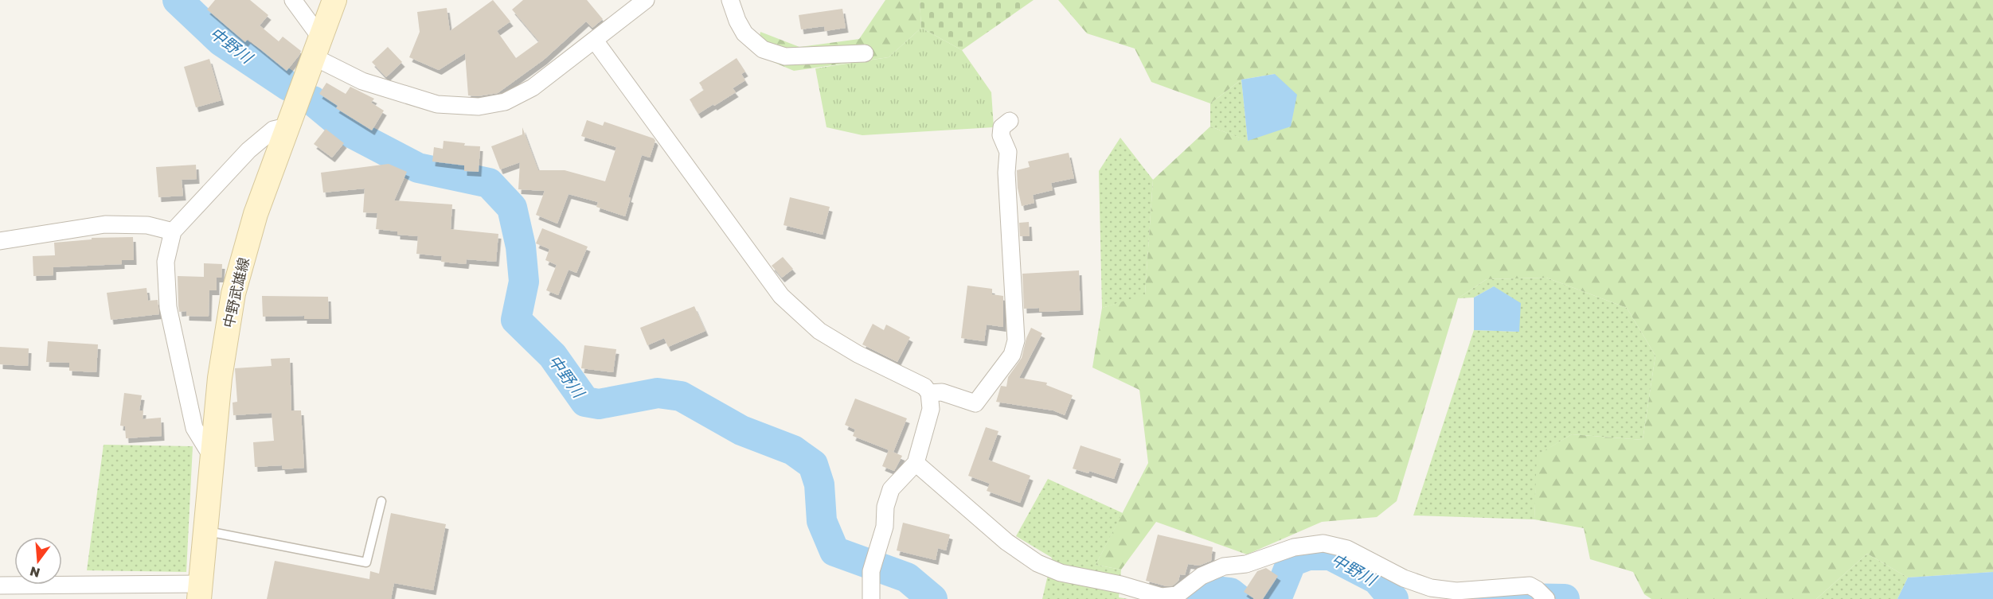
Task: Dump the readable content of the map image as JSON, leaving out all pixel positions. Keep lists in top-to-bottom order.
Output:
{
  "streets": {
    "main road": ["中野武雄線"]
  },
  "water": ["中野川"],
  "north": "bottom"
}
